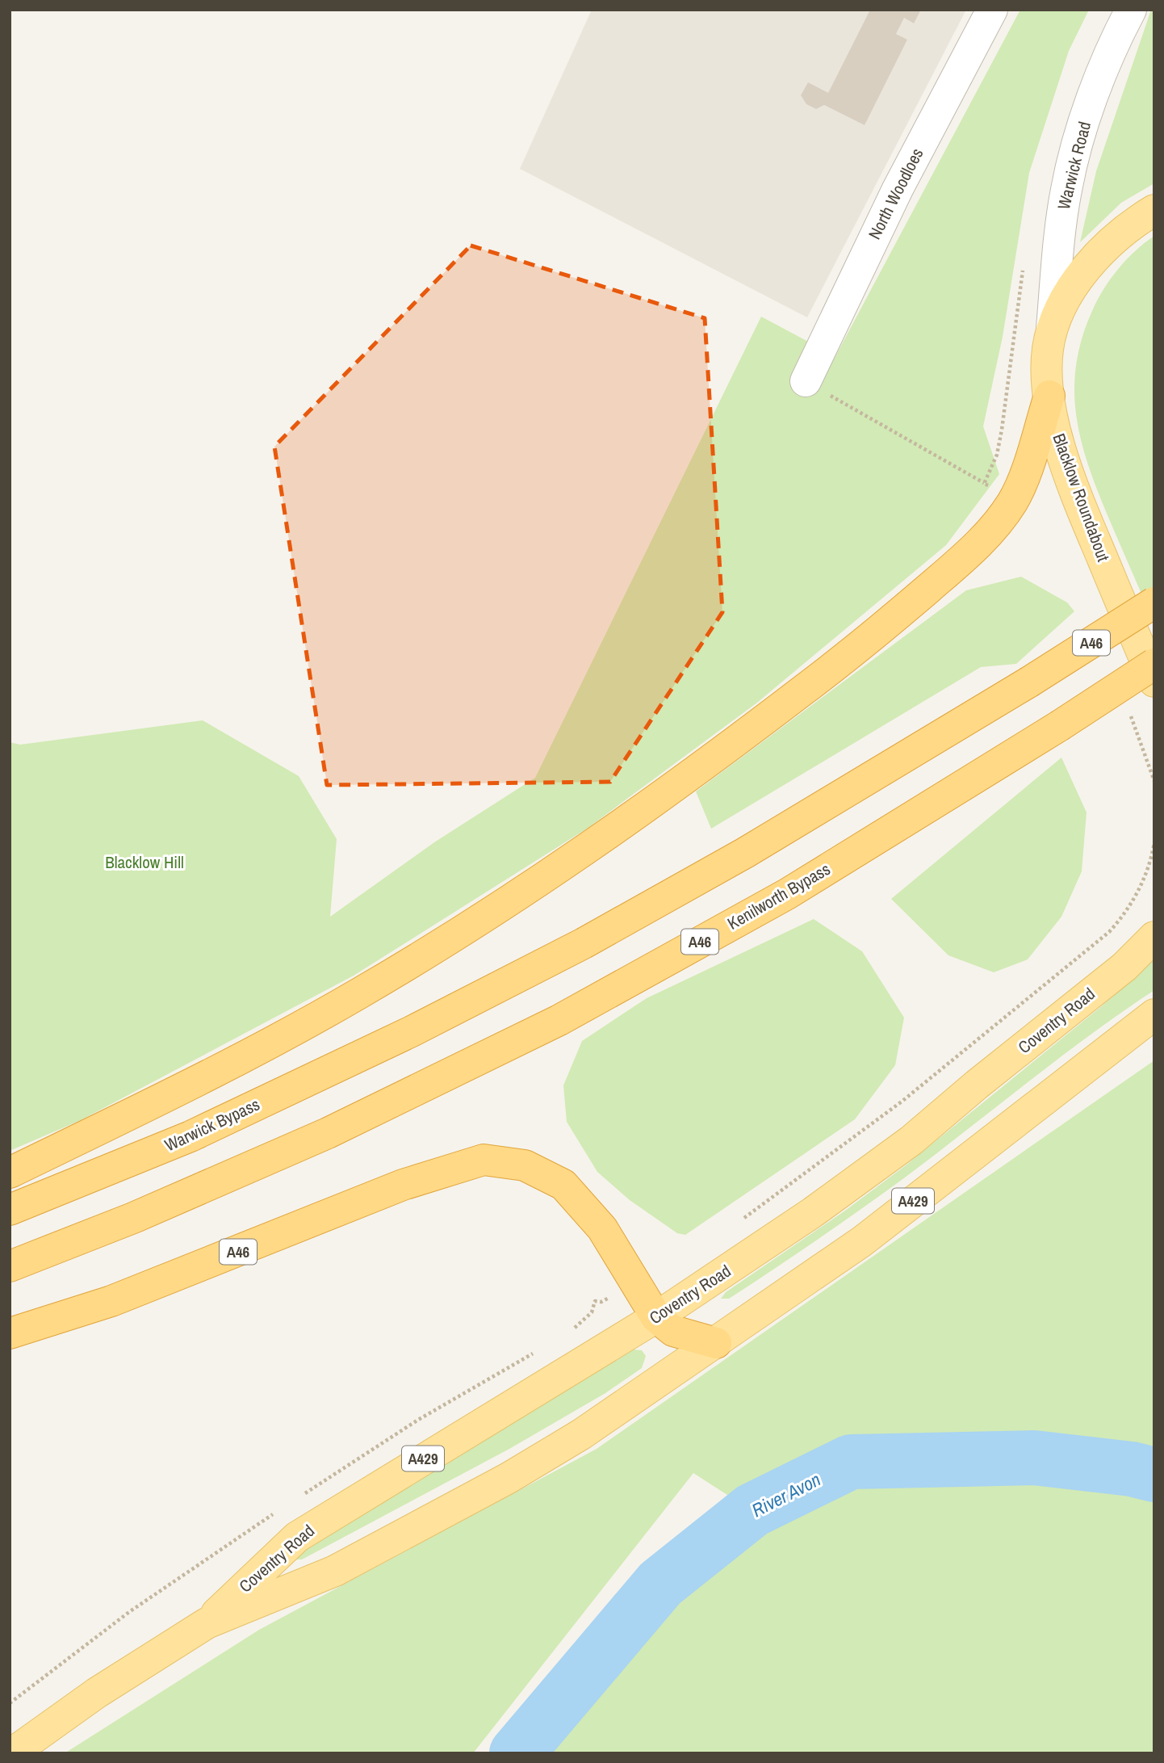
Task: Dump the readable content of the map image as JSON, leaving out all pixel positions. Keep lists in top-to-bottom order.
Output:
{
  "streets": {
    "highway": ["A46", "Kenilworth Bypass", "Warwick Bypass"],
    "main road": ["Blacklow Roundabout", "Coventry Road", "A429"],
    "street": ["Warwick Road", "North Woodloes"]
  },
  "crossings": [
    ["Warwick Road", "Blacklow Roundabout"],
    ["A46", "Coventry Road"]
  ],
  "water": ["River Avon"],
  "parks": ["Blacklow Hill"]
}
